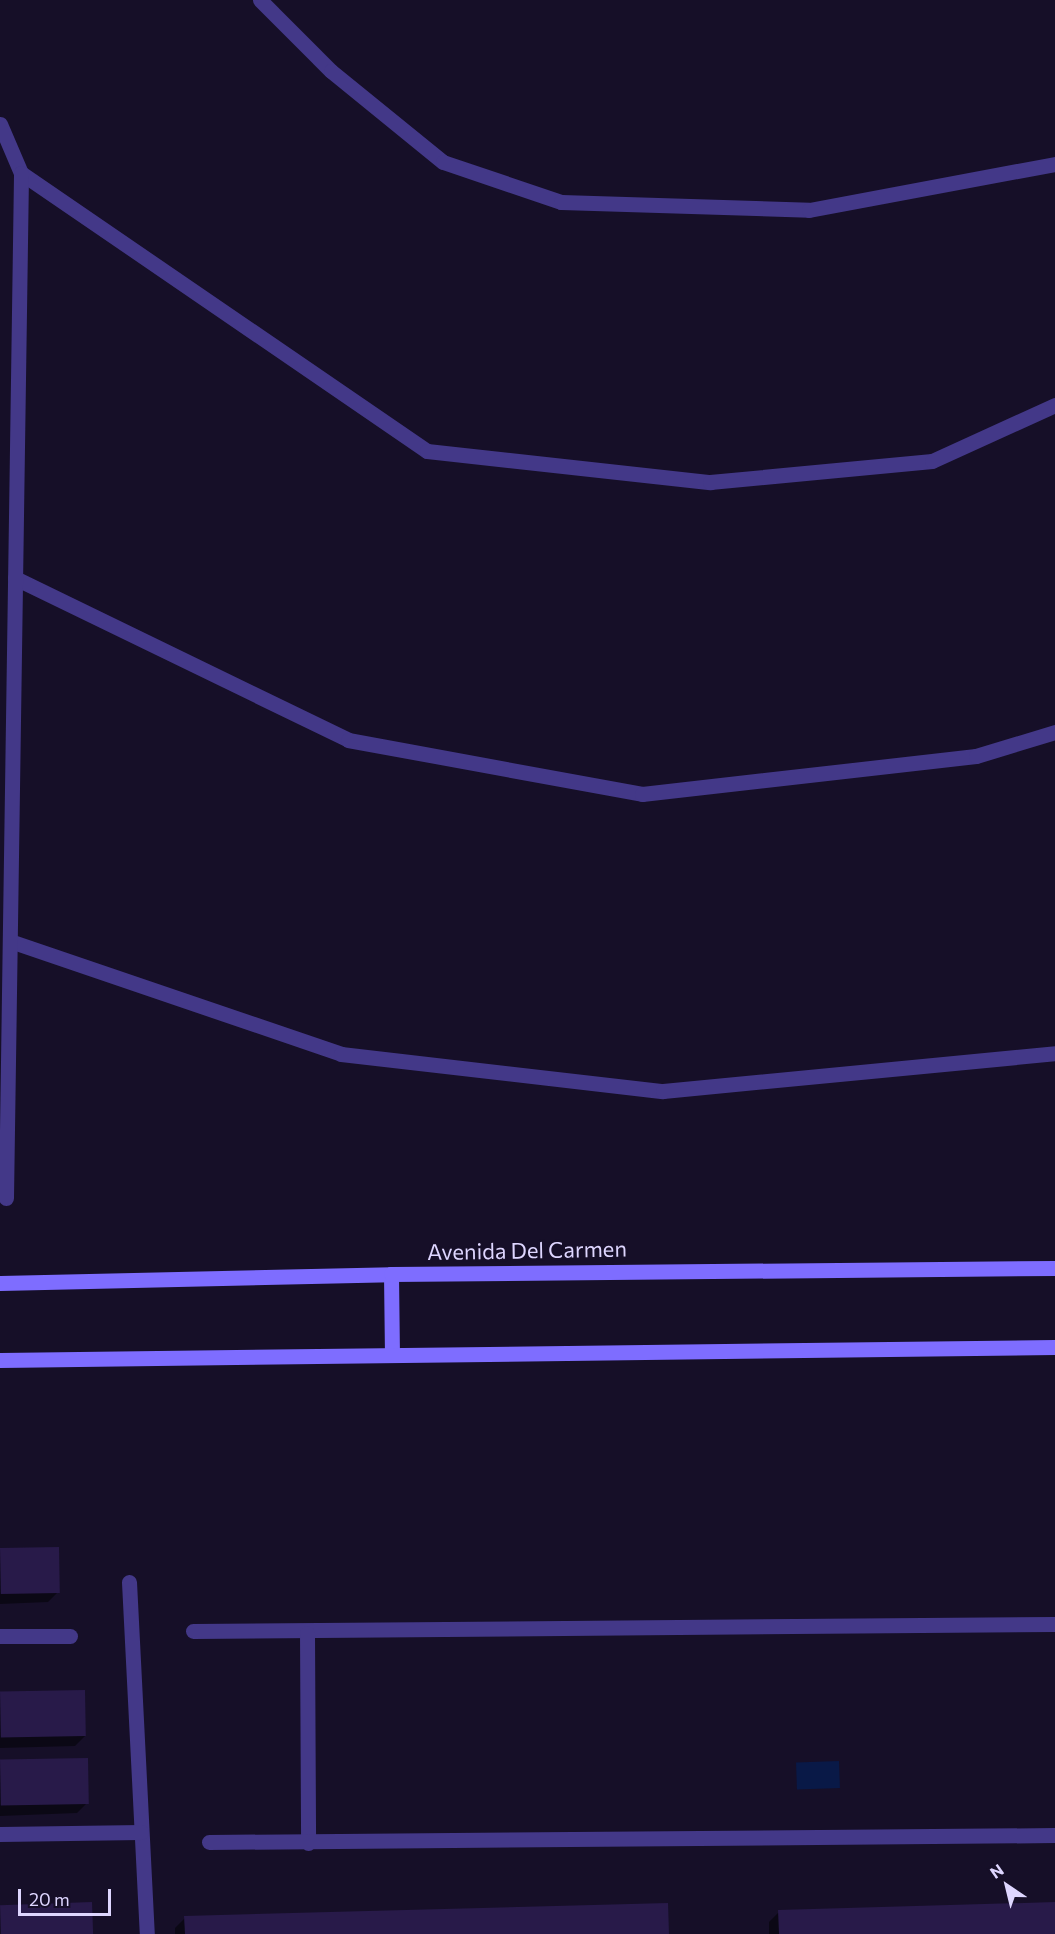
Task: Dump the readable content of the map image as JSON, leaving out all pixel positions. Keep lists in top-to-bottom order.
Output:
{
  "streets": {
    "main road": ["Avenida Del Carmen"]
  },
  "scale_bar": "20 m",
  "north": "top left"
}
